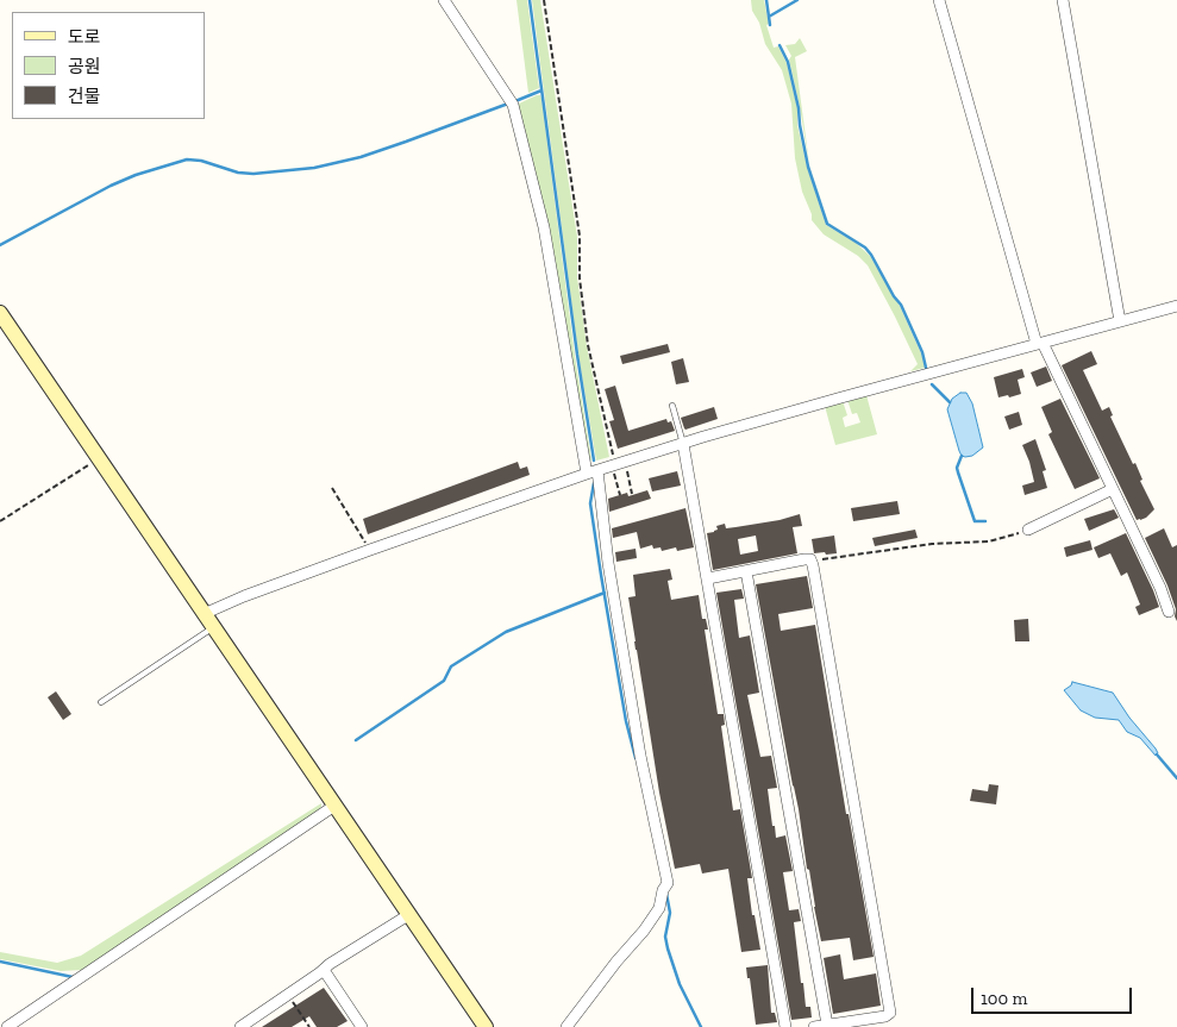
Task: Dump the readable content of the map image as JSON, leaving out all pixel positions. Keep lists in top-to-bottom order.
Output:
{
  "legend": ["도로", "공원", "건물"],
  "scale_bar": "100 m"
}
